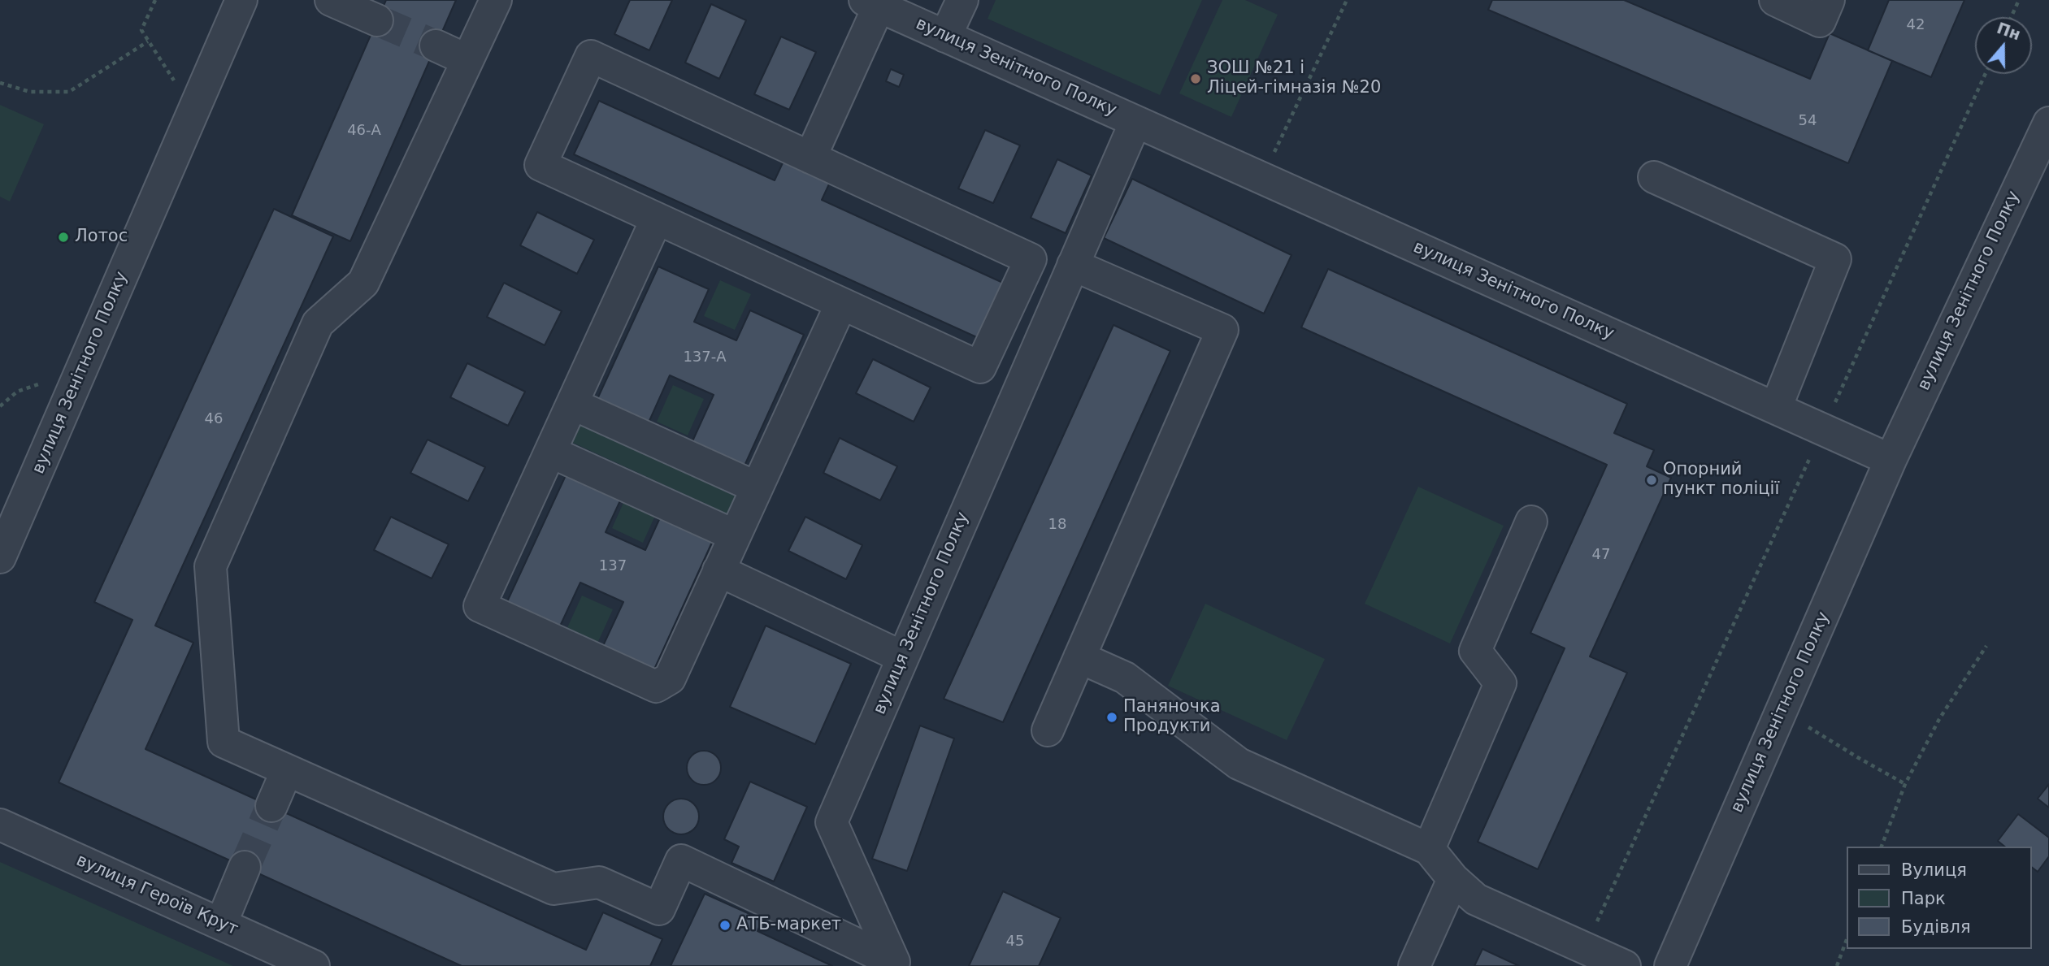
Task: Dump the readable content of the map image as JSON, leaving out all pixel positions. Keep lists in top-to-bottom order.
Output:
{
  "streets": {
    "street": ["вулиця Зенітного Полку", "вулиця Героїв Крут"]
  },
  "places": [
    "ЗОШ №21 і Ліцей-гімназія №20",
    "Лотос",
    "Опорний пункт поліції",
    "Паняночка Продукти",
    "АТБ-маркет"
  ],
  "house_numbers": [
    "42",
    "54",
    "46-А",
    "137-А",
    "46",
    "18",
    "47",
    "137",
    "45"
  ],
  "legend": ["Вулиця", "Парк", "Будівля"],
  "north": "top"
}
